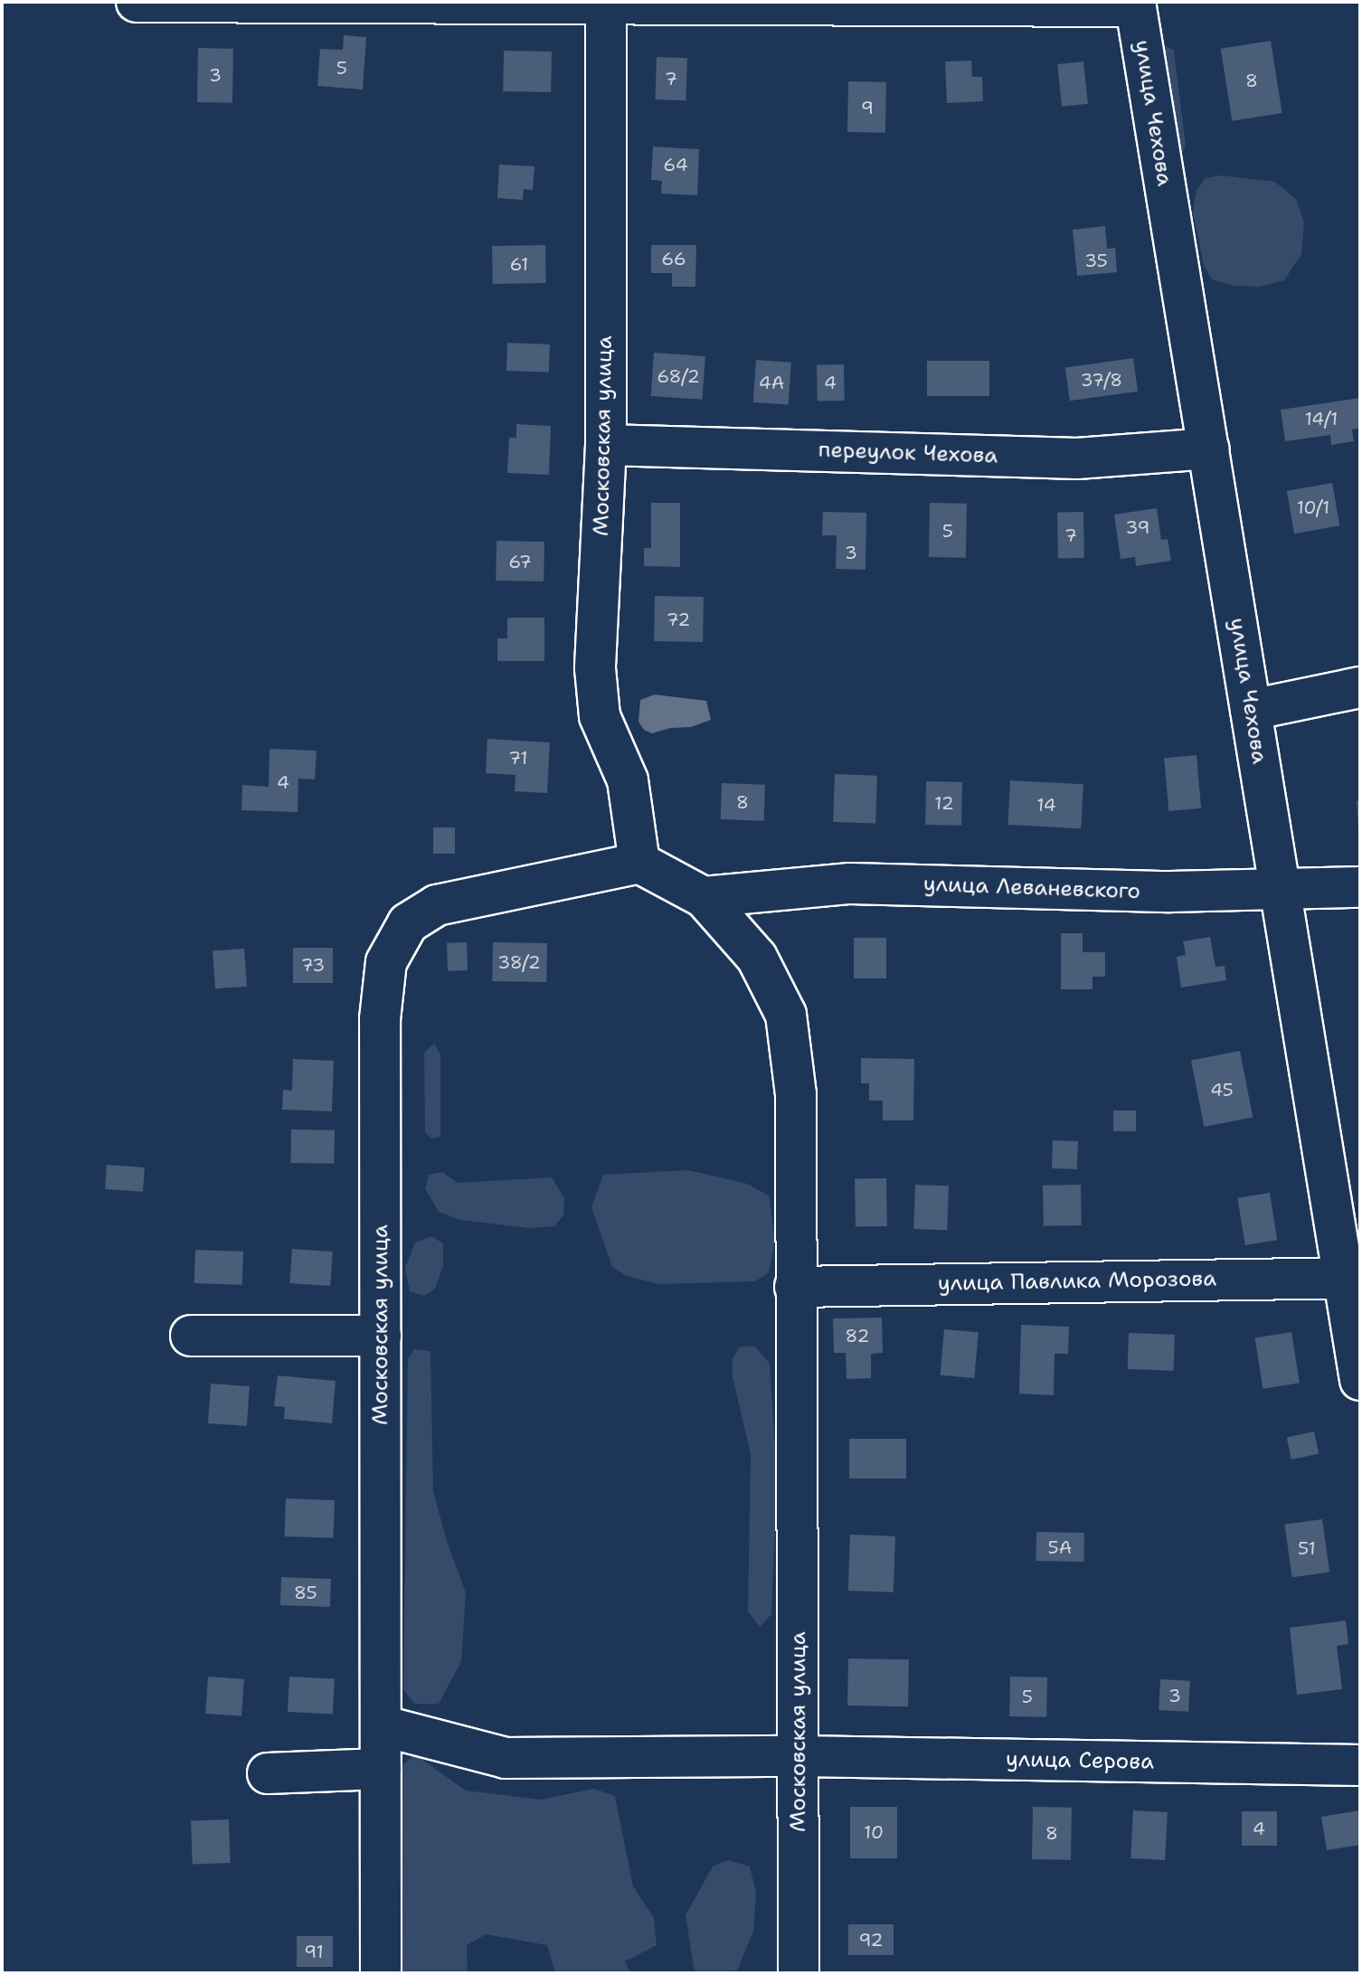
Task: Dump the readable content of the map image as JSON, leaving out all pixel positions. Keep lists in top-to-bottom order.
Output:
{
  "streets": {
    "street": [
      "улица Чехова",
      "Московская улица",
      "переулок Чехова",
      "улица Леваневского",
      "улица Павлика Морозова",
      "улица Серова"
    ]
  },
  "crossings": [
    ["улица Чехова", "переулок Чехова"],
    ["улица Чехова", "улица Леваневского"],
    ["улица Чехова", "улица Павлика Морозова"],
    ["Московская улица", "переулок Чехова"],
    ["Московская улица", "улица Леваневского"],
    ["Московская улица", "улица Павлика Морозова"],
    ["Московская улица", "улица Серова"]
  ],
  "house_numbers": [
    "5",
    "3",
    "7",
    "8",
    "9",
    "64",
    "66",
    "35",
    "61",
    "68/2",
    "37/8",
    "4А",
    "4",
    "14/1",
    "10/1",
    "39",
    "5",
    "7",
    "3",
    "67",
    "72",
    "71",
    "4",
    "8",
    "12",
    "14",
    "38/2",
    "73",
    "45",
    "82",
    "5А",
    "51",
    "85",
    "3",
    "5",
    "4",
    "10",
    "8",
    "92",
    "91"
  ]
}
